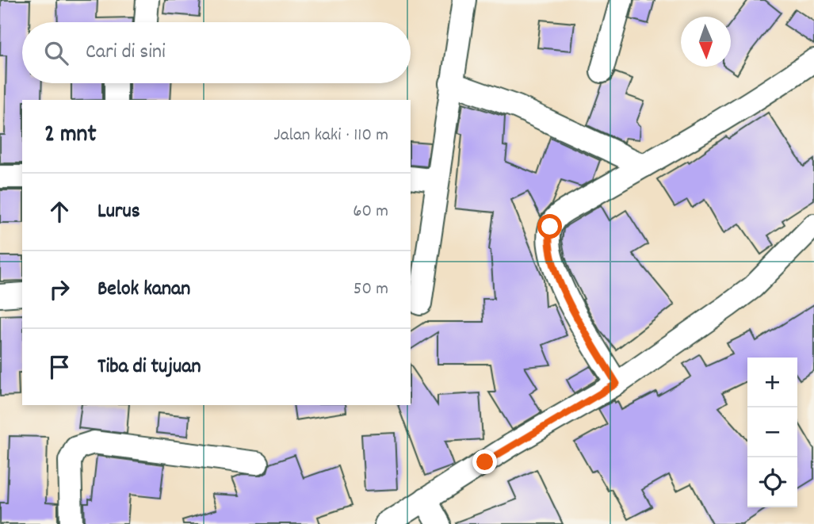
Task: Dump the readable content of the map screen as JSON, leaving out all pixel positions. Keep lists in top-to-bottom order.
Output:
{
  "north": "bottom",
  "page": {
    "search": "Cari di sini",
    "heading": ["2 mnt", "Jalan kaki · 110 m"],
    "list": [
      ["Lurus", "60 m"],
      ["Belok kanan", "50 m"],
      "Tiba di tujuan"
    ],
    "map_buttons": ["+", "−"]
  }
}
